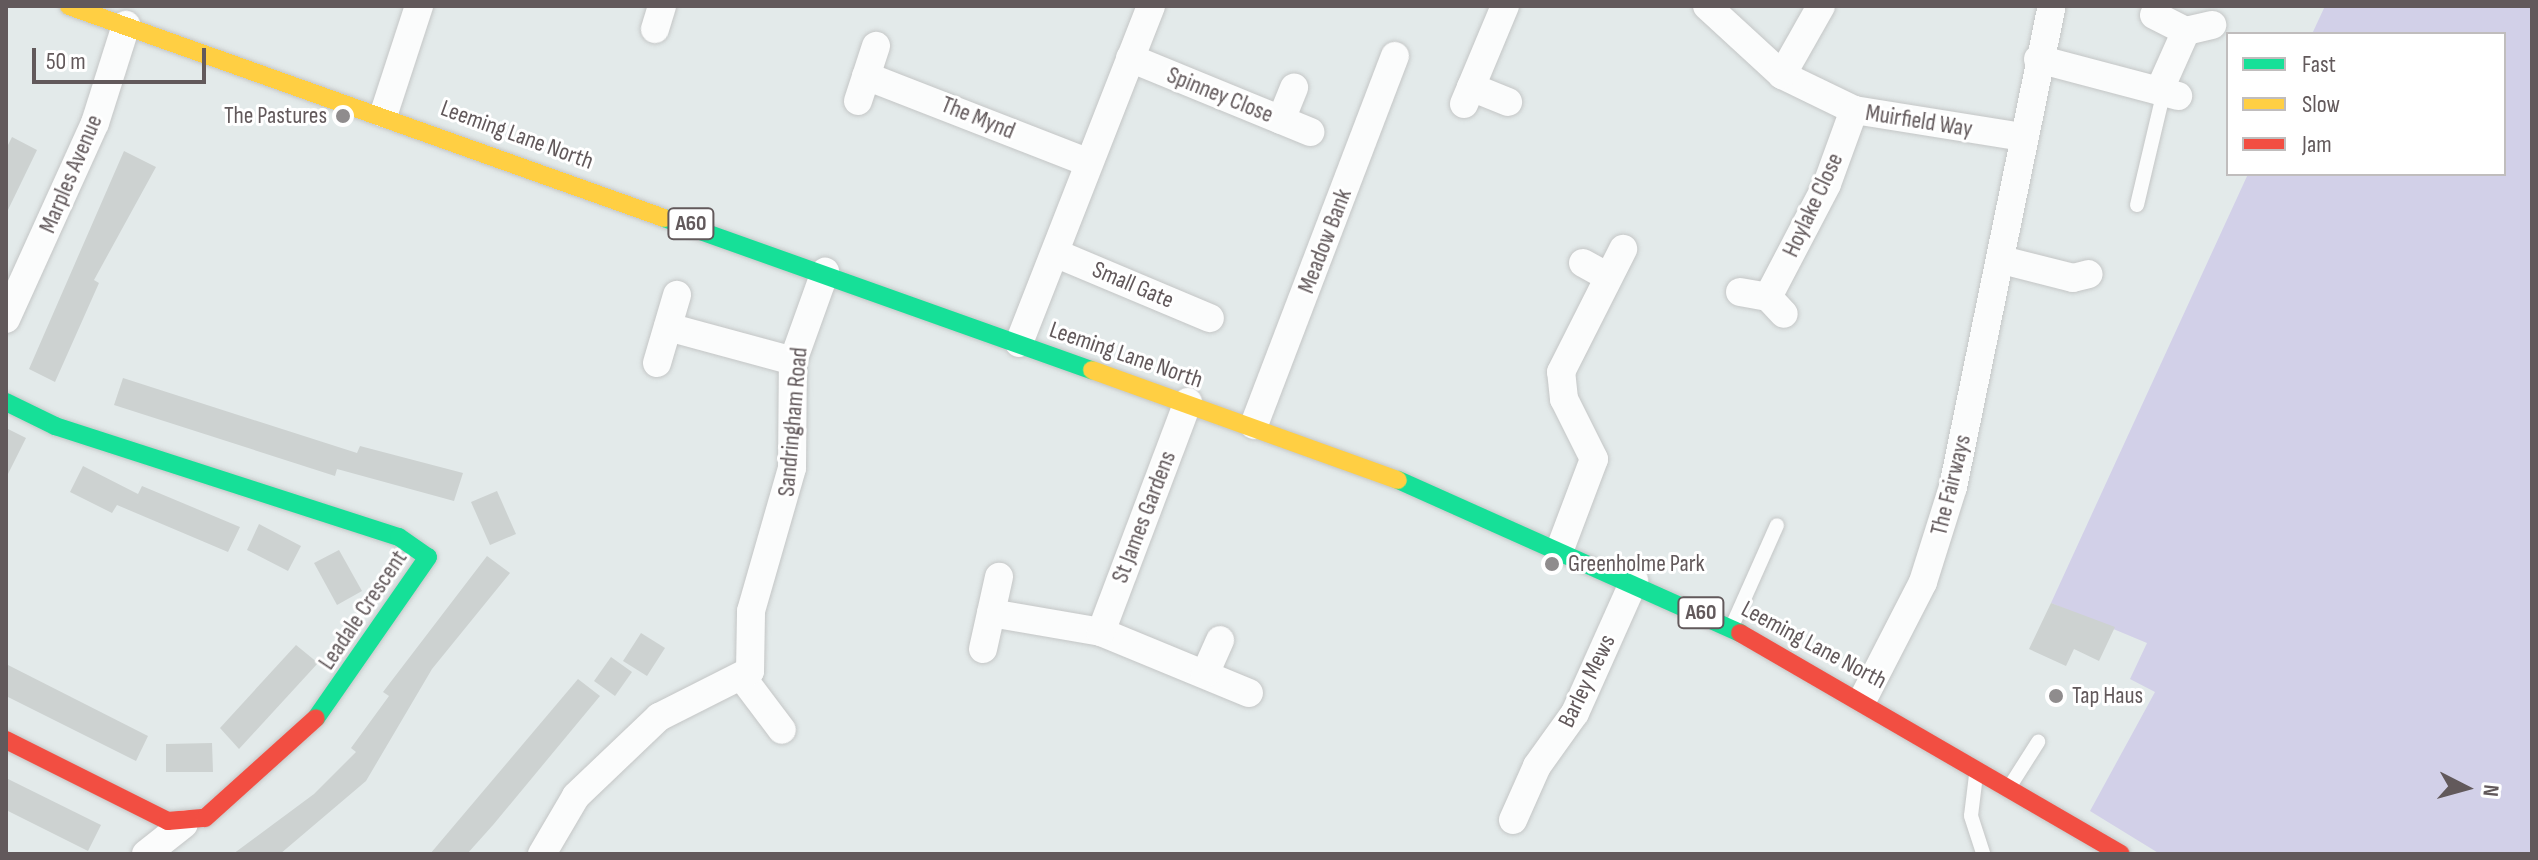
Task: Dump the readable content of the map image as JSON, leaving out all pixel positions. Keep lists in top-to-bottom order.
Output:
{
  "streets": {
    "main road": ["Leeming Lane North", "A60", "Leadale Crescent"],
    "street": [
      "Spinney Close",
      "The Mynd",
      "Muirfield Way",
      "Marples Avenue",
      "Hoylake Close",
      "Meadow Bank",
      "Small Gate",
      "Sandringham Road",
      "The Fairways",
      "St James Gardens",
      "Barley Mews"
    ]
  },
  "crossings": [
    ["Muirfield Way", "Hoylake Close"],
    ["Muirfield Way", "The Fairways"],
    ["Leeming Lane North", "Marples Avenue"],
    ["Leeming Lane North", "Meadow Bank"],
    ["Leeming Lane North", "Sandringham Road"],
    ["Leeming Lane North", "The Fairways"],
    ["Leeming Lane North", "St James Gardens"],
    ["Leeming Lane North", "Barley Mews"]
  ],
  "places": ["The Pastures", "Greenholme Park", "Tap Haus"],
  "legend": ["Fast", "Slow", "Jam"],
  "scale_bar": "50 m",
  "north": "right"
}
